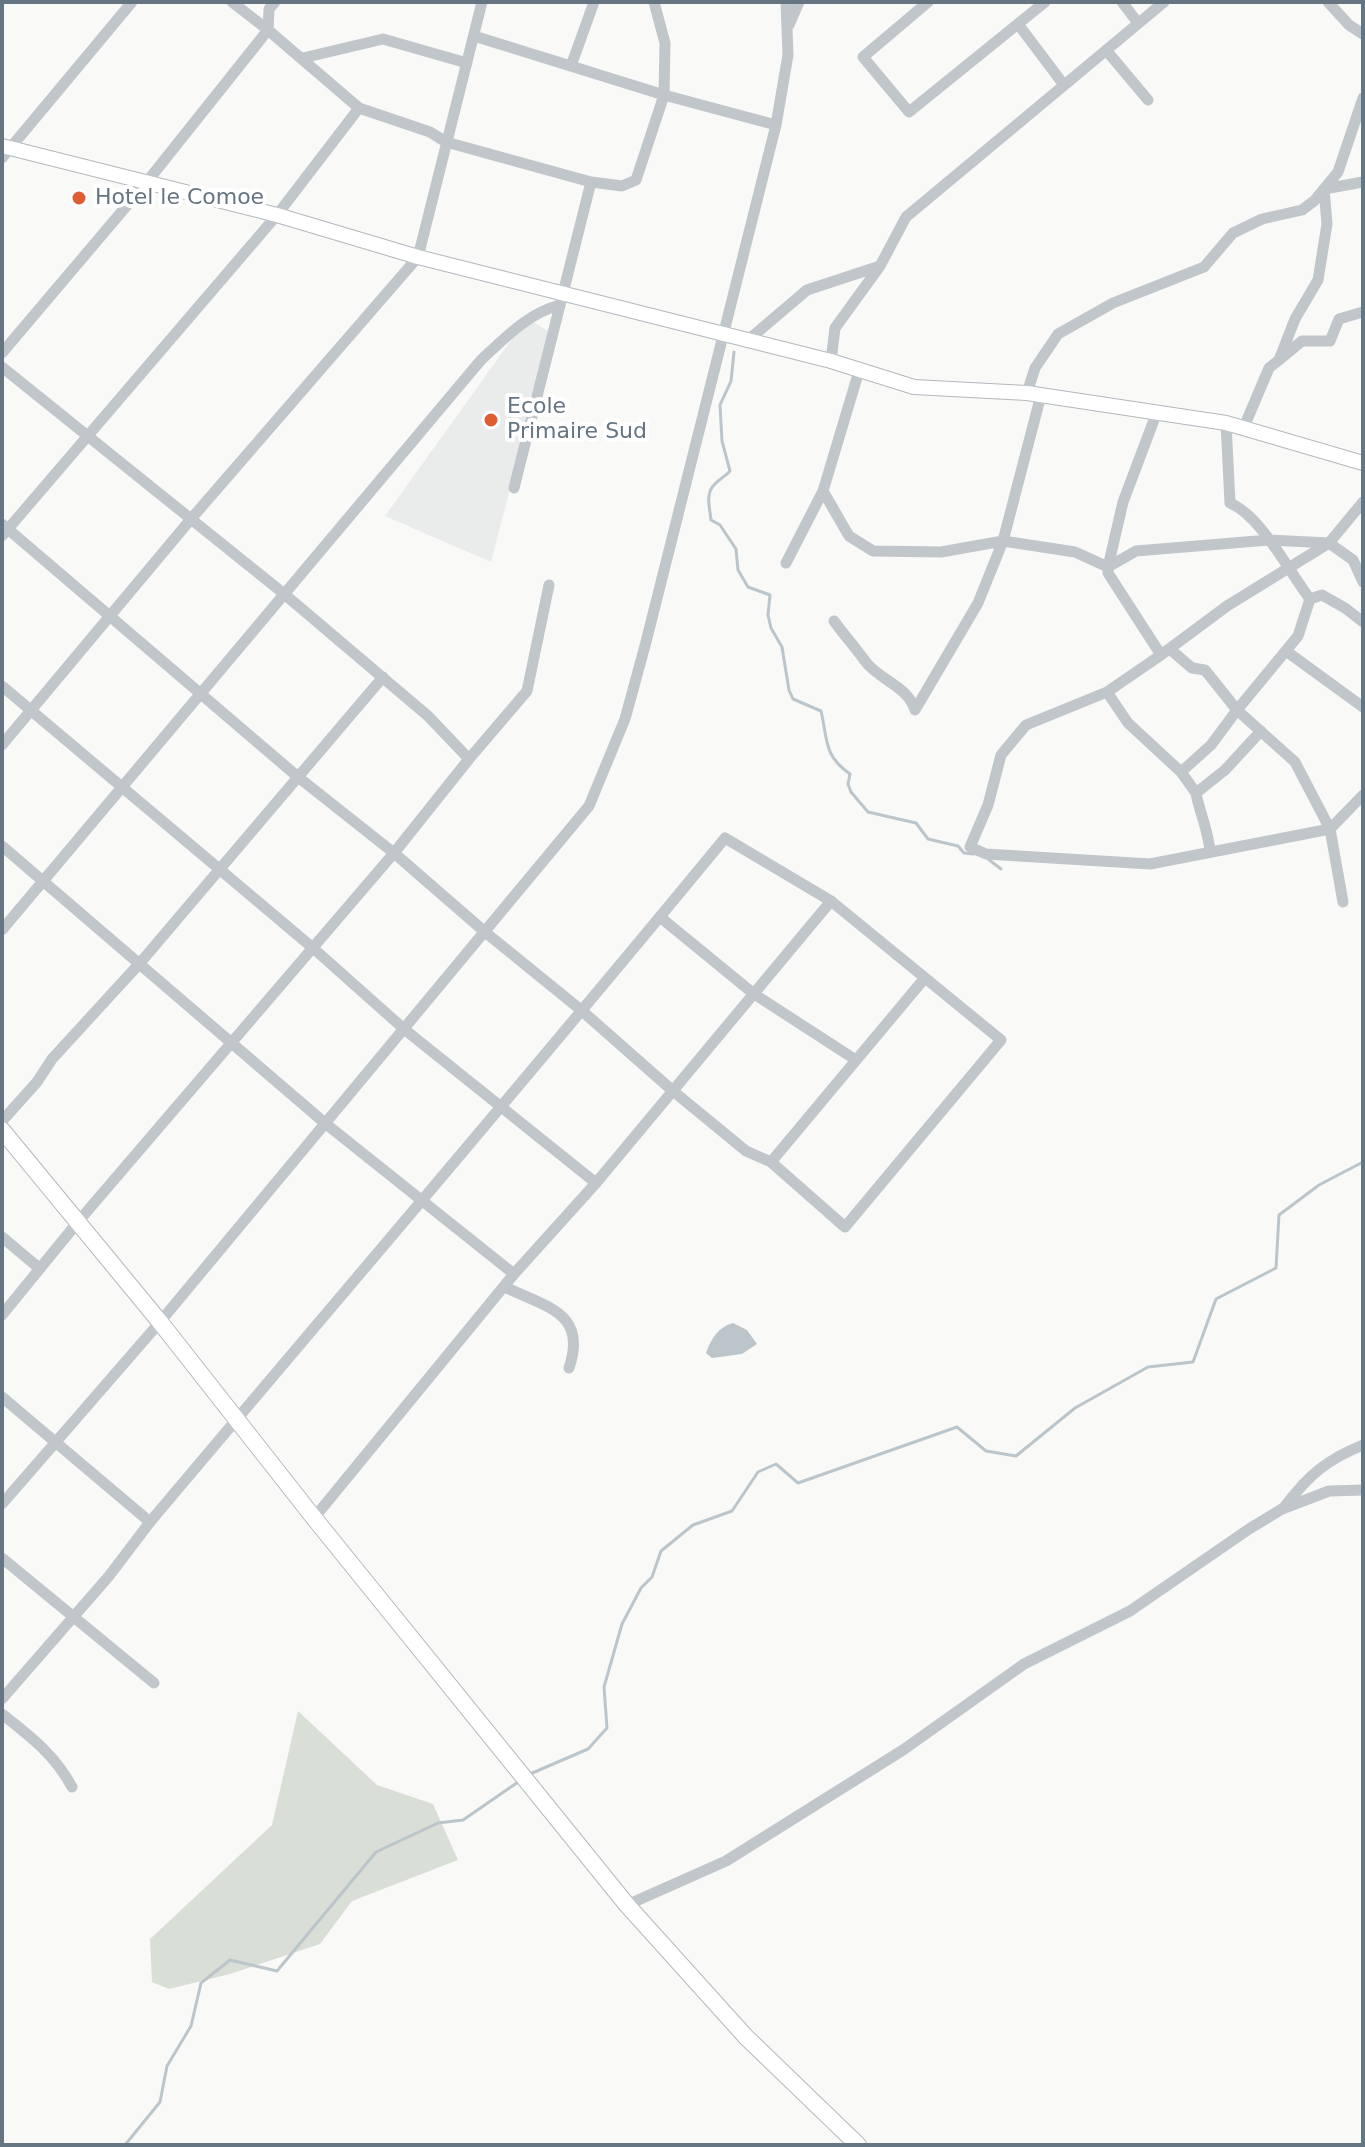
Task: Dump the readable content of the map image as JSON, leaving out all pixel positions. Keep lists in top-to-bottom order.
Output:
{
  "places": ["Hotel le Comoe", "Ecole Primaire Sud"]
}
